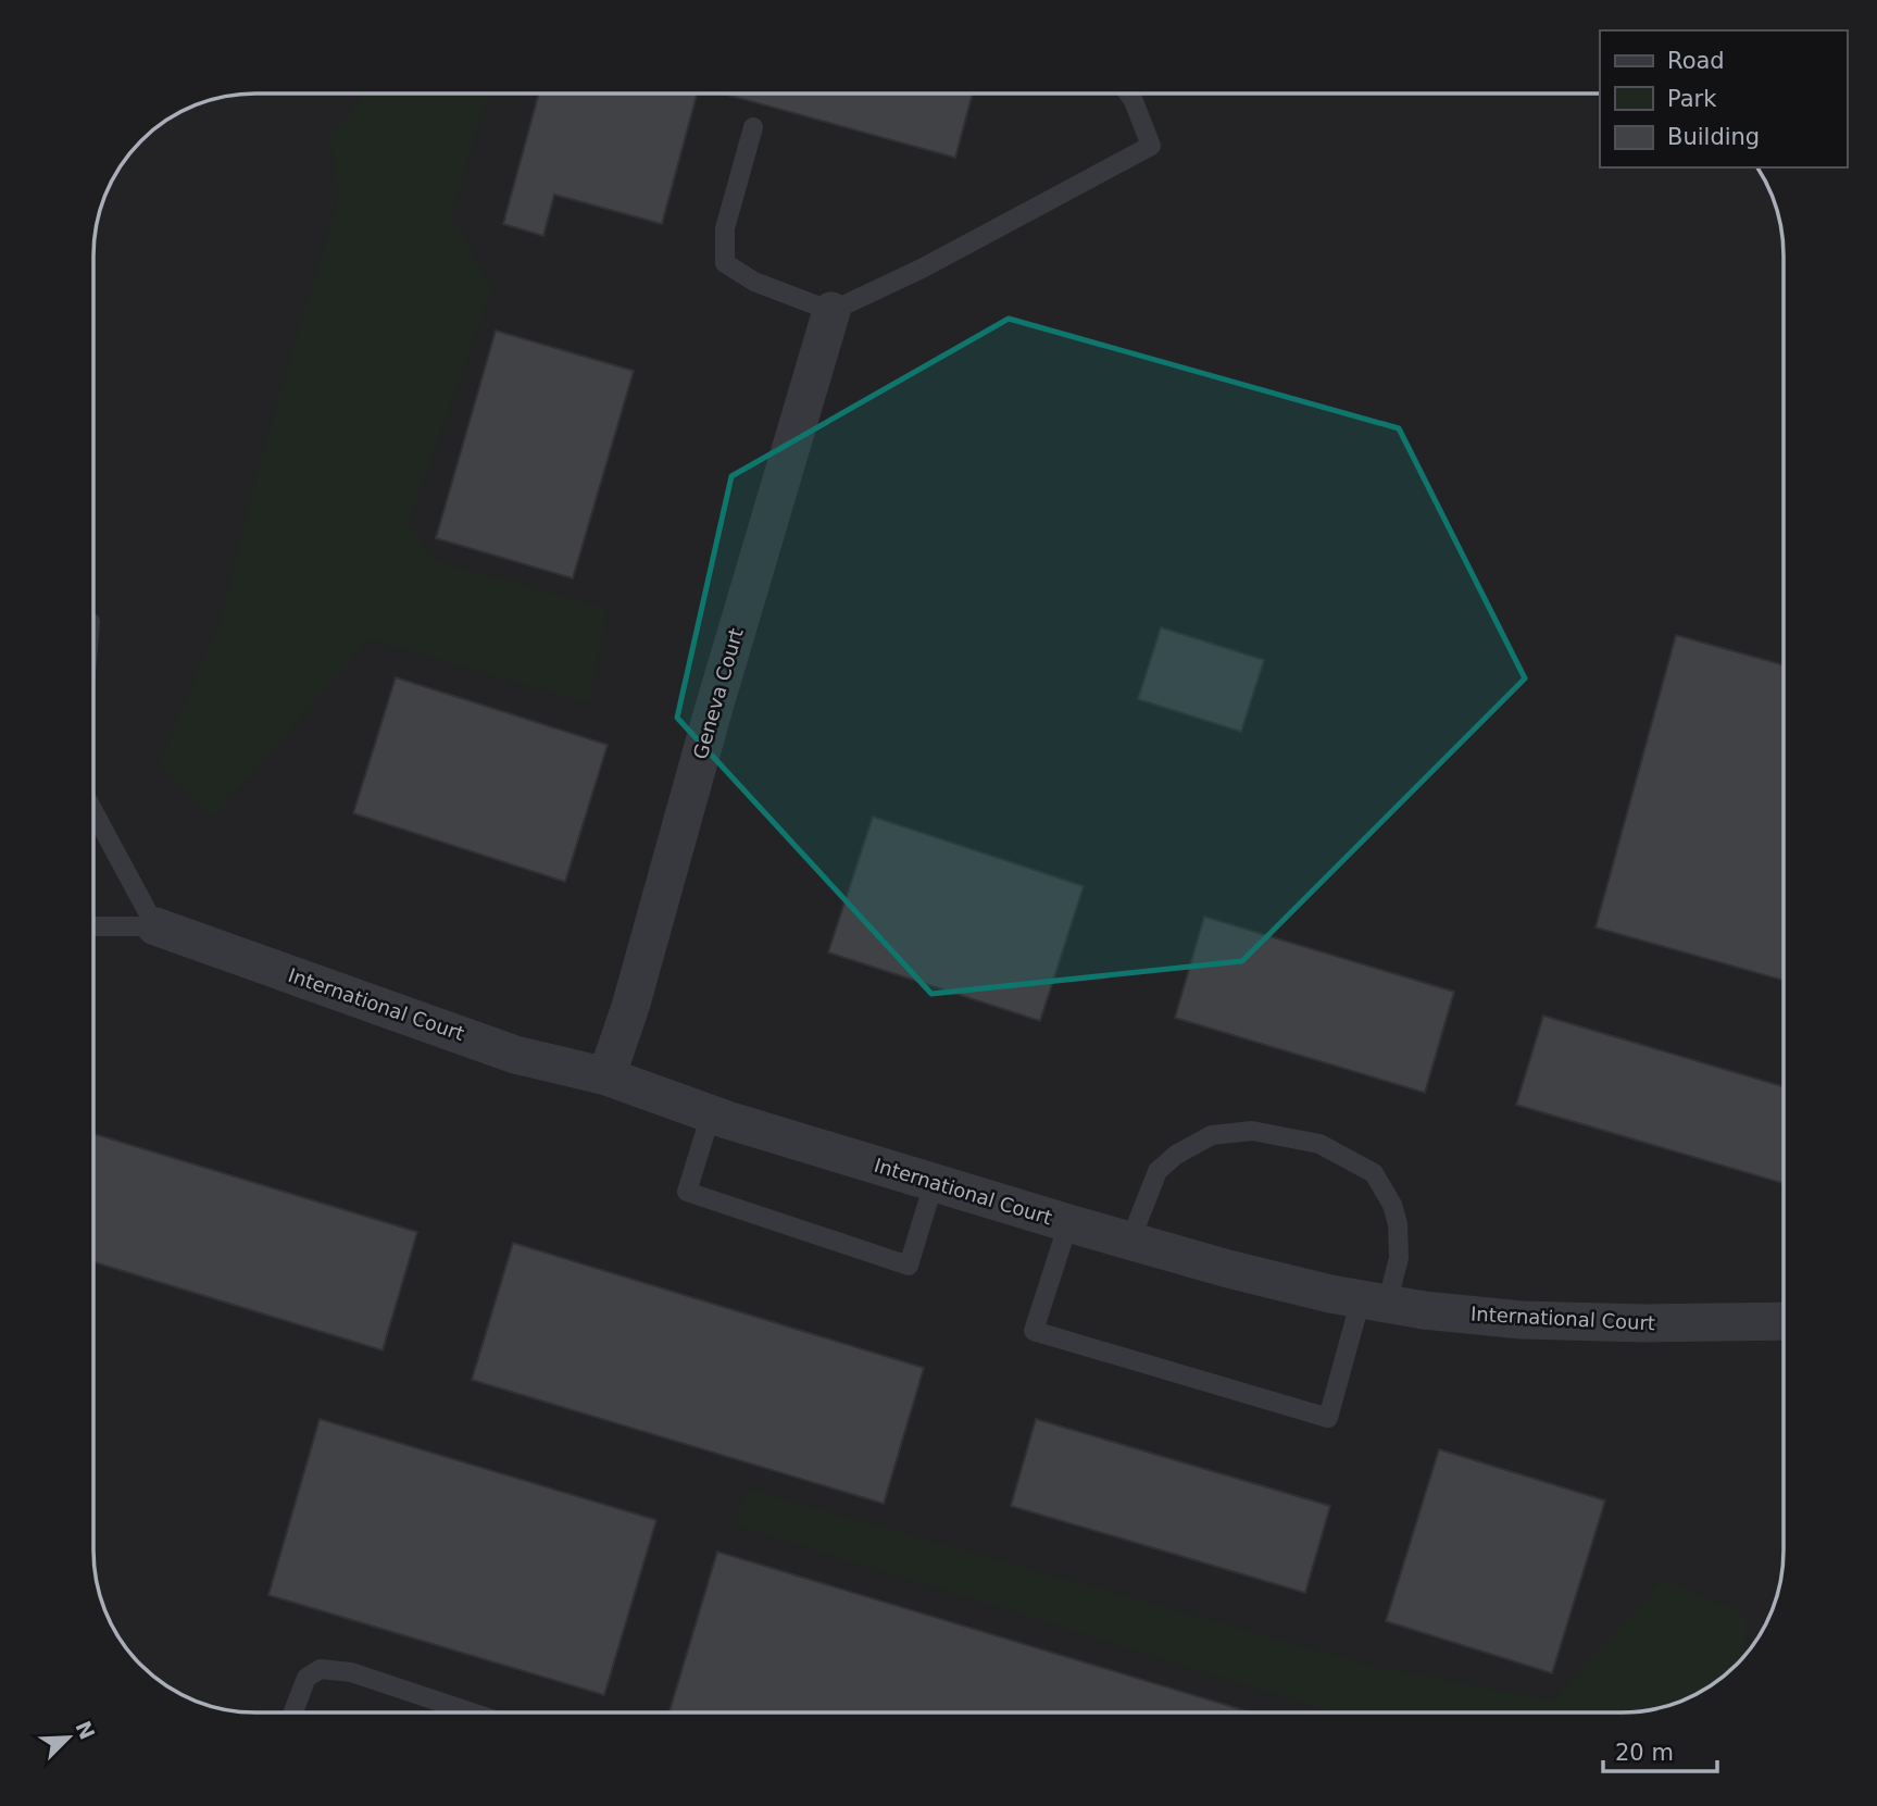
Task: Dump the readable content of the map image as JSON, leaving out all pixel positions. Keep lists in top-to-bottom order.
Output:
{
  "streets": {
    "street": ["Geneva Court", "International Court"]
  },
  "crossings": [
    ["Geneva Court", "International Court"]
  ],
  "legend": ["Road", "Park", "Building"],
  "scale_bar": "20 m",
  "north": "top right"
}
